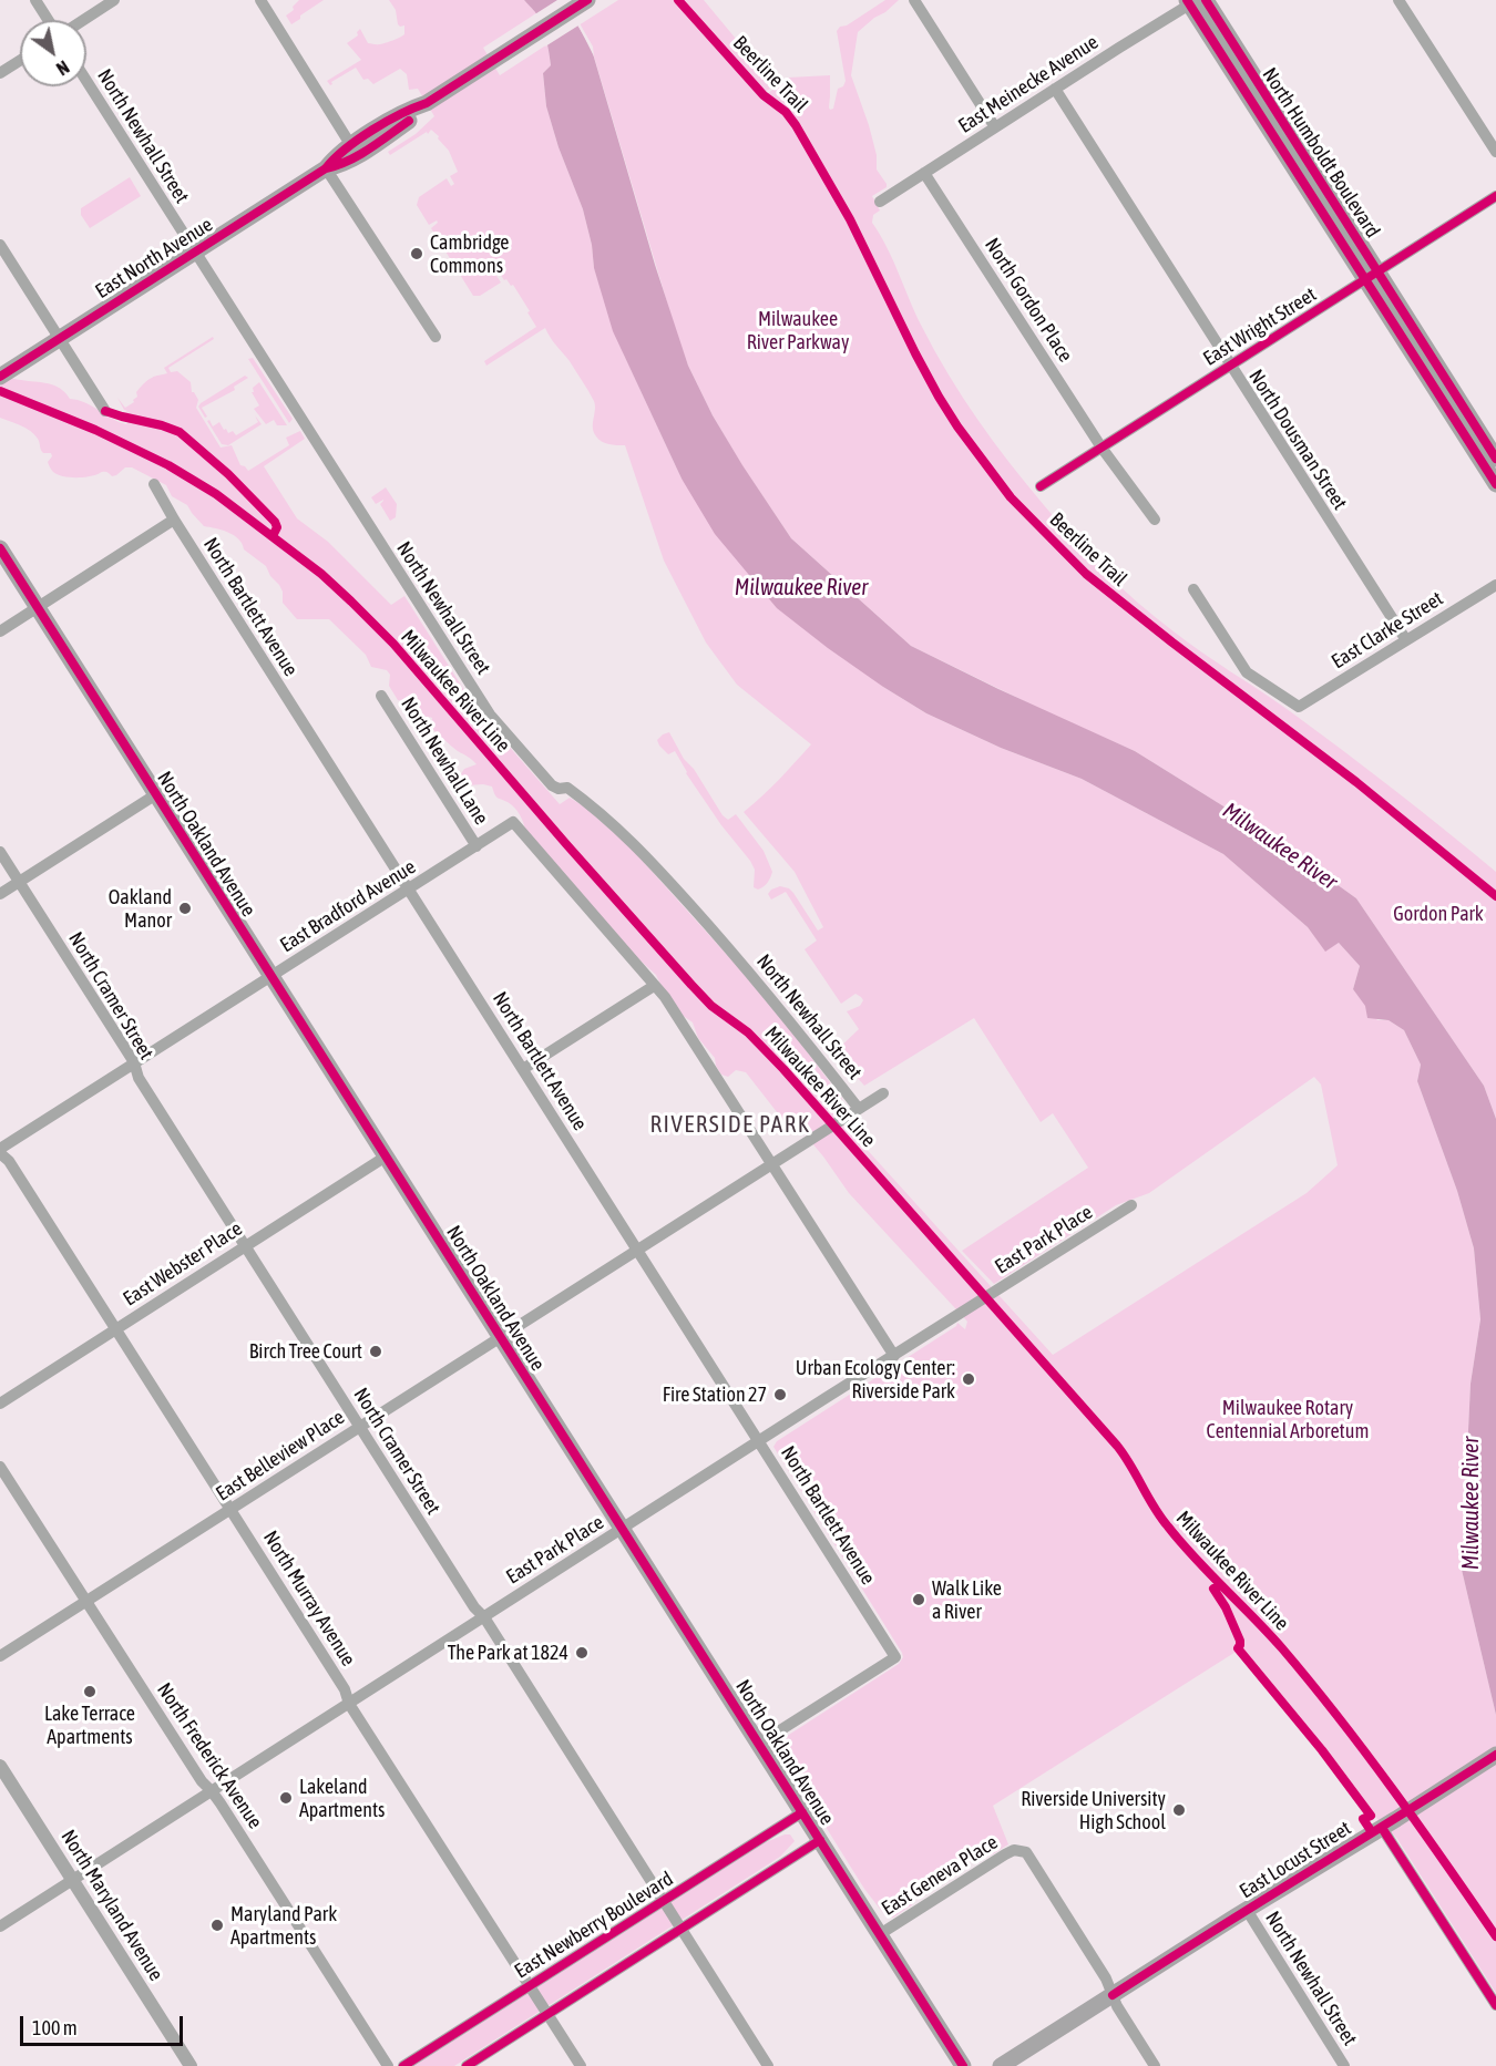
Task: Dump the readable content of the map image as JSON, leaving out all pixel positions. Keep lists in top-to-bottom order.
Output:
{
  "streets": {
    "main road": [
      "North Humboldt Boulevard",
      "East North Avenue",
      "North Oakland Avenue",
      "East Locust Street"
    ],
    "street": [
      "East Meinecke Avenue",
      "North Newhall Street",
      "North Gordon Place",
      "East Wright Street",
      "North Dousman Street",
      "North Bartlett Avenue",
      "East Clarke Street",
      "North Newhall Lane",
      "East Bradford Avenue",
      "North Cramer Street",
      "East Park Place",
      "East Webster Place",
      "East Belleview Place",
      "North Murray Avenue",
      "North Frederick Avenue",
      "East Geneva Place",
      "North Maryland Avenue",
      "East Newberry Boulevard"
    ],
    "cycle path": ["Beerline Trail", "Milwaukee River Line"]
  },
  "crossings": [
    ["East Meinecke Avenue", "North Humboldt Boulevard"],
    ["East Meinecke Avenue", "North Gordon Place"],
    ["East Meinecke Avenue", "North Dousman Street"],
    ["North Newhall Street", "East North Avenue"],
    ["North Newhall Street", "East Belleview Place"],
    ["North Newhall Street", "East Locust Street"],
    ["North Humboldt Boulevard", "East Wright Street"],
    ["North Gordon Place", "East Wright Street"],
    ["East Wright Street", "North Dousman Street"],
    ["North Dousman Street", "East Clarke Street"],
    ["North Bartlett Avenue", "North Oakland Avenue"],
    ["North Bartlett Avenue", "East Bradford Avenue"],
    ["North Bartlett Avenue", "East Park Place"],
    ["North Bartlett Avenue", "East Belleview Place"],
    ["North Newhall Lane", "East Bradford Avenue"],
    ["North Oakland Avenue", "East Bradford Avenue"],
    ["North Oakland Avenue", "East Park Place"],
    ["North Oakland Avenue", "East Webster Place"],
    ["North Oakland Avenue", "East Belleview Place"],
    ["North Oakland Avenue", "East Geneva Place"],
    ["North Oakland Avenue", "East Newberry Boulevard"],
    ["East Bradford Avenue", "North Cramer Street"],
    ["East Bradford Avenue", "North Murray Avenue"],
    ["North Cramer Street", "East Park Place"],
    ["North Cramer Street", "East Webster Place"],
    ["North Cramer Street", "East Belleview Place"],
    ["North Cramer Street", "East Newberry Boulevard"],
    ["East Park Place", "North Murray Avenue"],
    ["East Park Place", "North Frederick Avenue"],
    ["East Park Place", "North Maryland Avenue"],
    ["East Webster Place", "North Murray Avenue"],
    ["East Belleview Place", "North Murray Avenue"],
    ["East Belleview Place", "North Frederick Avenue"],
    ["North Murray Avenue", "East Newberry Boulevard"],
    ["East Locust Street", "East Geneva Place"]
  ],
  "districts": ["RIVERSIDE PARK"],
  "water": ["Milwaukee River"],
  "parks": ["Milwaukee River Parkway", "Gordon Park", "Milwaukee Rotary Centennial Arboretum"],
  "places": [
    "Cambridge Commons",
    "Oakland Manor",
    "Birch Tree Court",
    "Urban Ecology Center: Riverside Park",
    "Fire Station 27",
    "Walk Like a River",
    "The Park at 1824",
    "Lake Terrace Apartments",
    "Lakeland Apartments",
    "Riverside University High School",
    "Maryland Park Apartments"
  ],
  "scale_bar": "100 m",
  "north": "bottom right"
}
